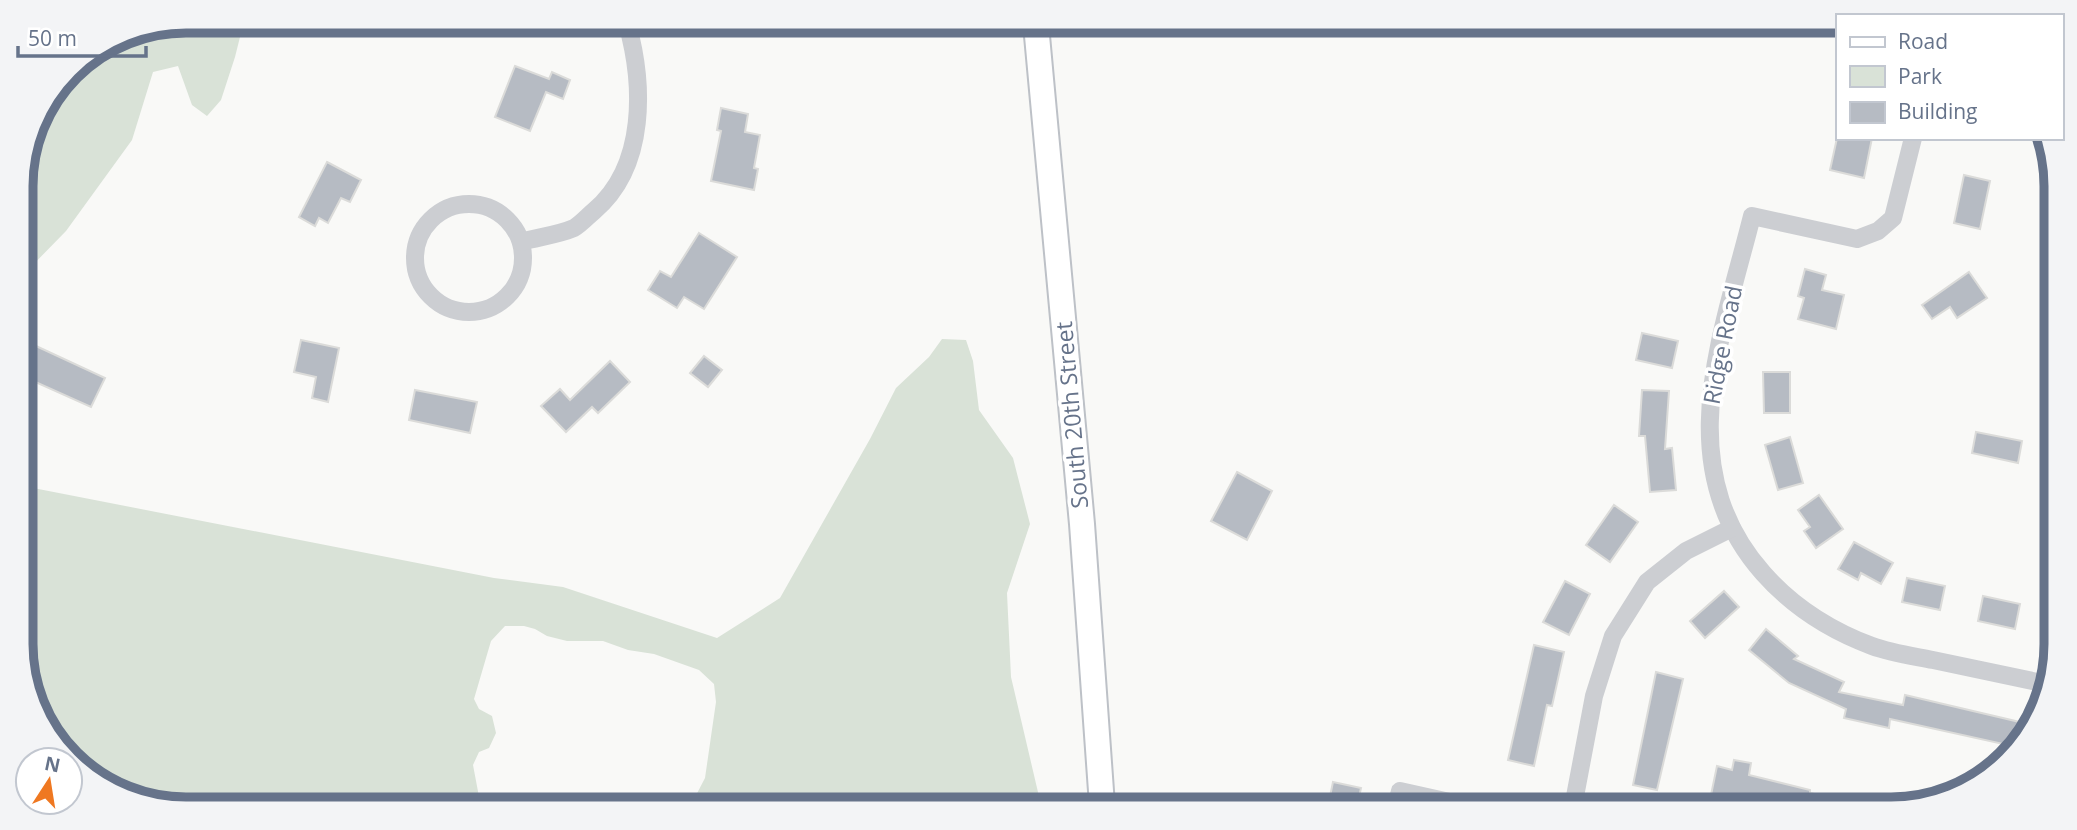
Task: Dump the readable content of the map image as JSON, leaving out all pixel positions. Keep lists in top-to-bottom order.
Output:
{
  "streets": {
    "main road": ["South 20th Street"],
    "street": ["Ridge Road"]
  },
  "legend": ["Road", "Park", "Building"],
  "scale_bar": "50 m",
  "north": "top"
}
